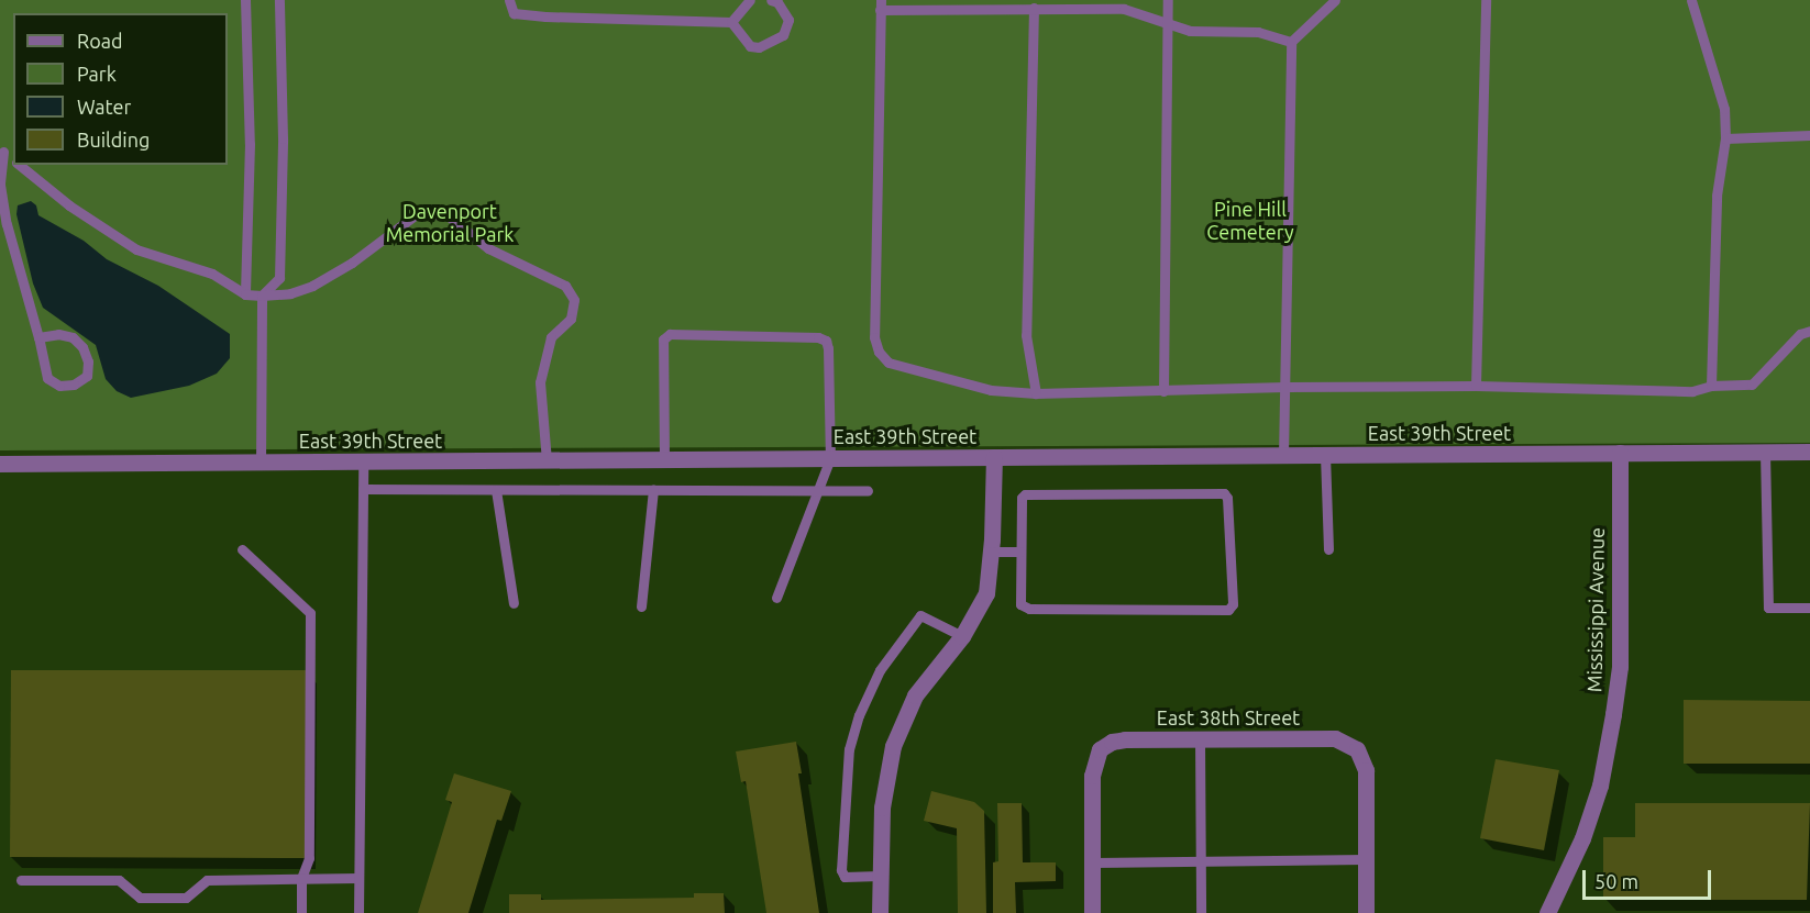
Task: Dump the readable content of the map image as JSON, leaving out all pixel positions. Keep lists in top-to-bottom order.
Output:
{
  "streets": {
    "street": ["East 39th Street", "Mississippi Avenue", "East 38th Street"]
  },
  "crossings": [
    ["East 39th Street", "Mississippi Avenue"]
  ],
  "parks": ["Pine Hill Cemetery", "Davenport Memorial Park"],
  "legend": [
    "Road",
    "Park",
    "Water",
    "Building"
  ],
  "scale_bar": "50 m"
}
